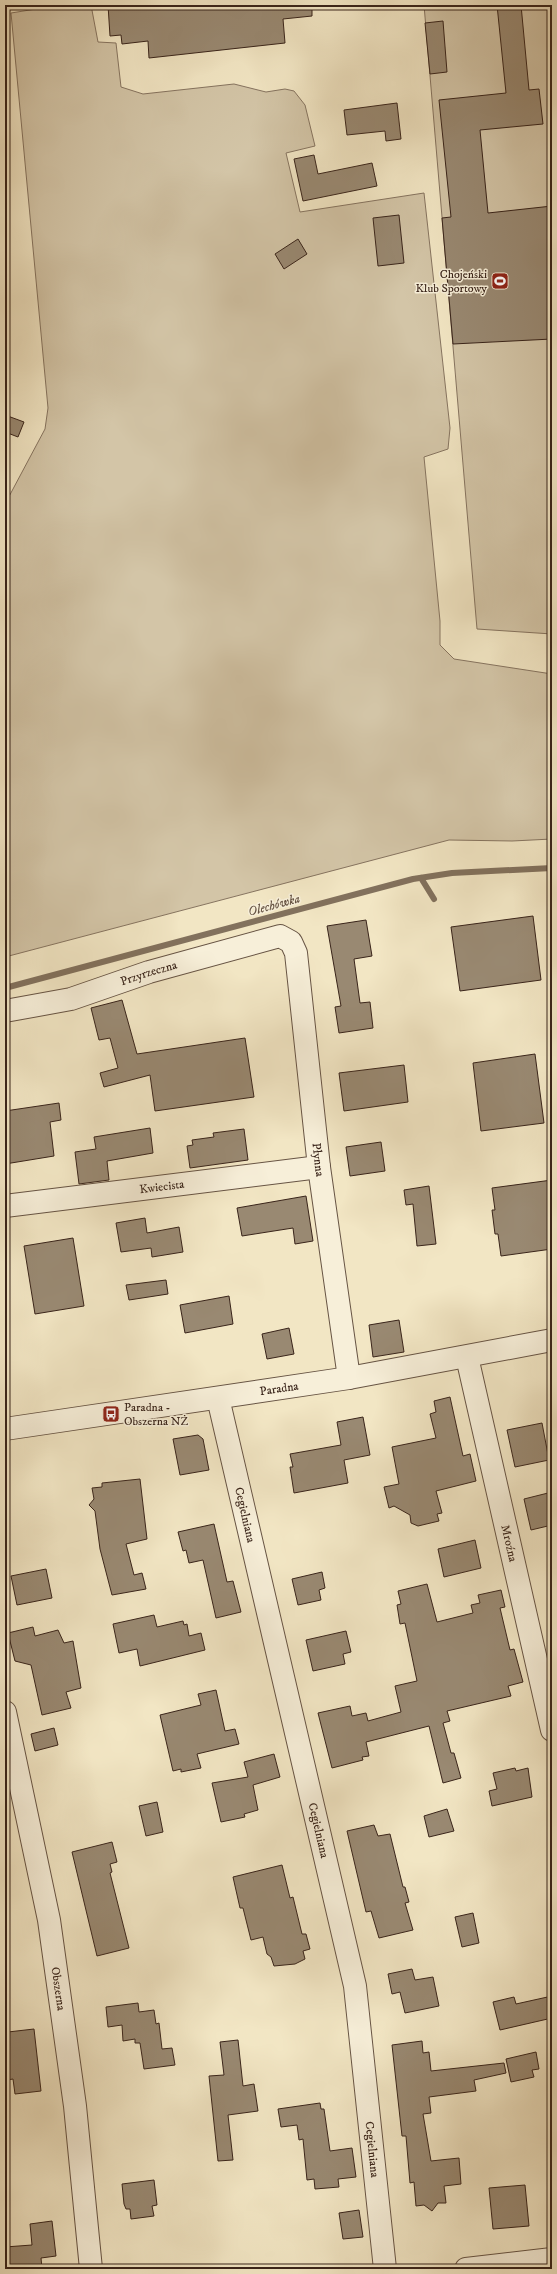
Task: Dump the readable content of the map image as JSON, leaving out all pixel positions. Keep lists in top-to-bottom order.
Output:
{
  "streets": {
    "street": [
      "Przyrzeczna",
      "Płynna",
      "Kwiecista",
      "Paradna",
      "Cegielniana",
      "Mroźna",
      "Obszerna"
    ]
  },
  "crossings": [
    ["Przyrzeczna", "Płynna"],
    ["Płynna", "Kwiecista"],
    ["Płynna", "Paradna"],
    ["Paradna", "Cegielniana"],
    ["Paradna", "Mroźna"]
  ],
  "water": ["Olechówka"],
  "places": {
    "sports": ["Chojeński Klub Sportowy"],
    "bus stop": ["Paradna - Obszerna NŻ"]
  }
}
